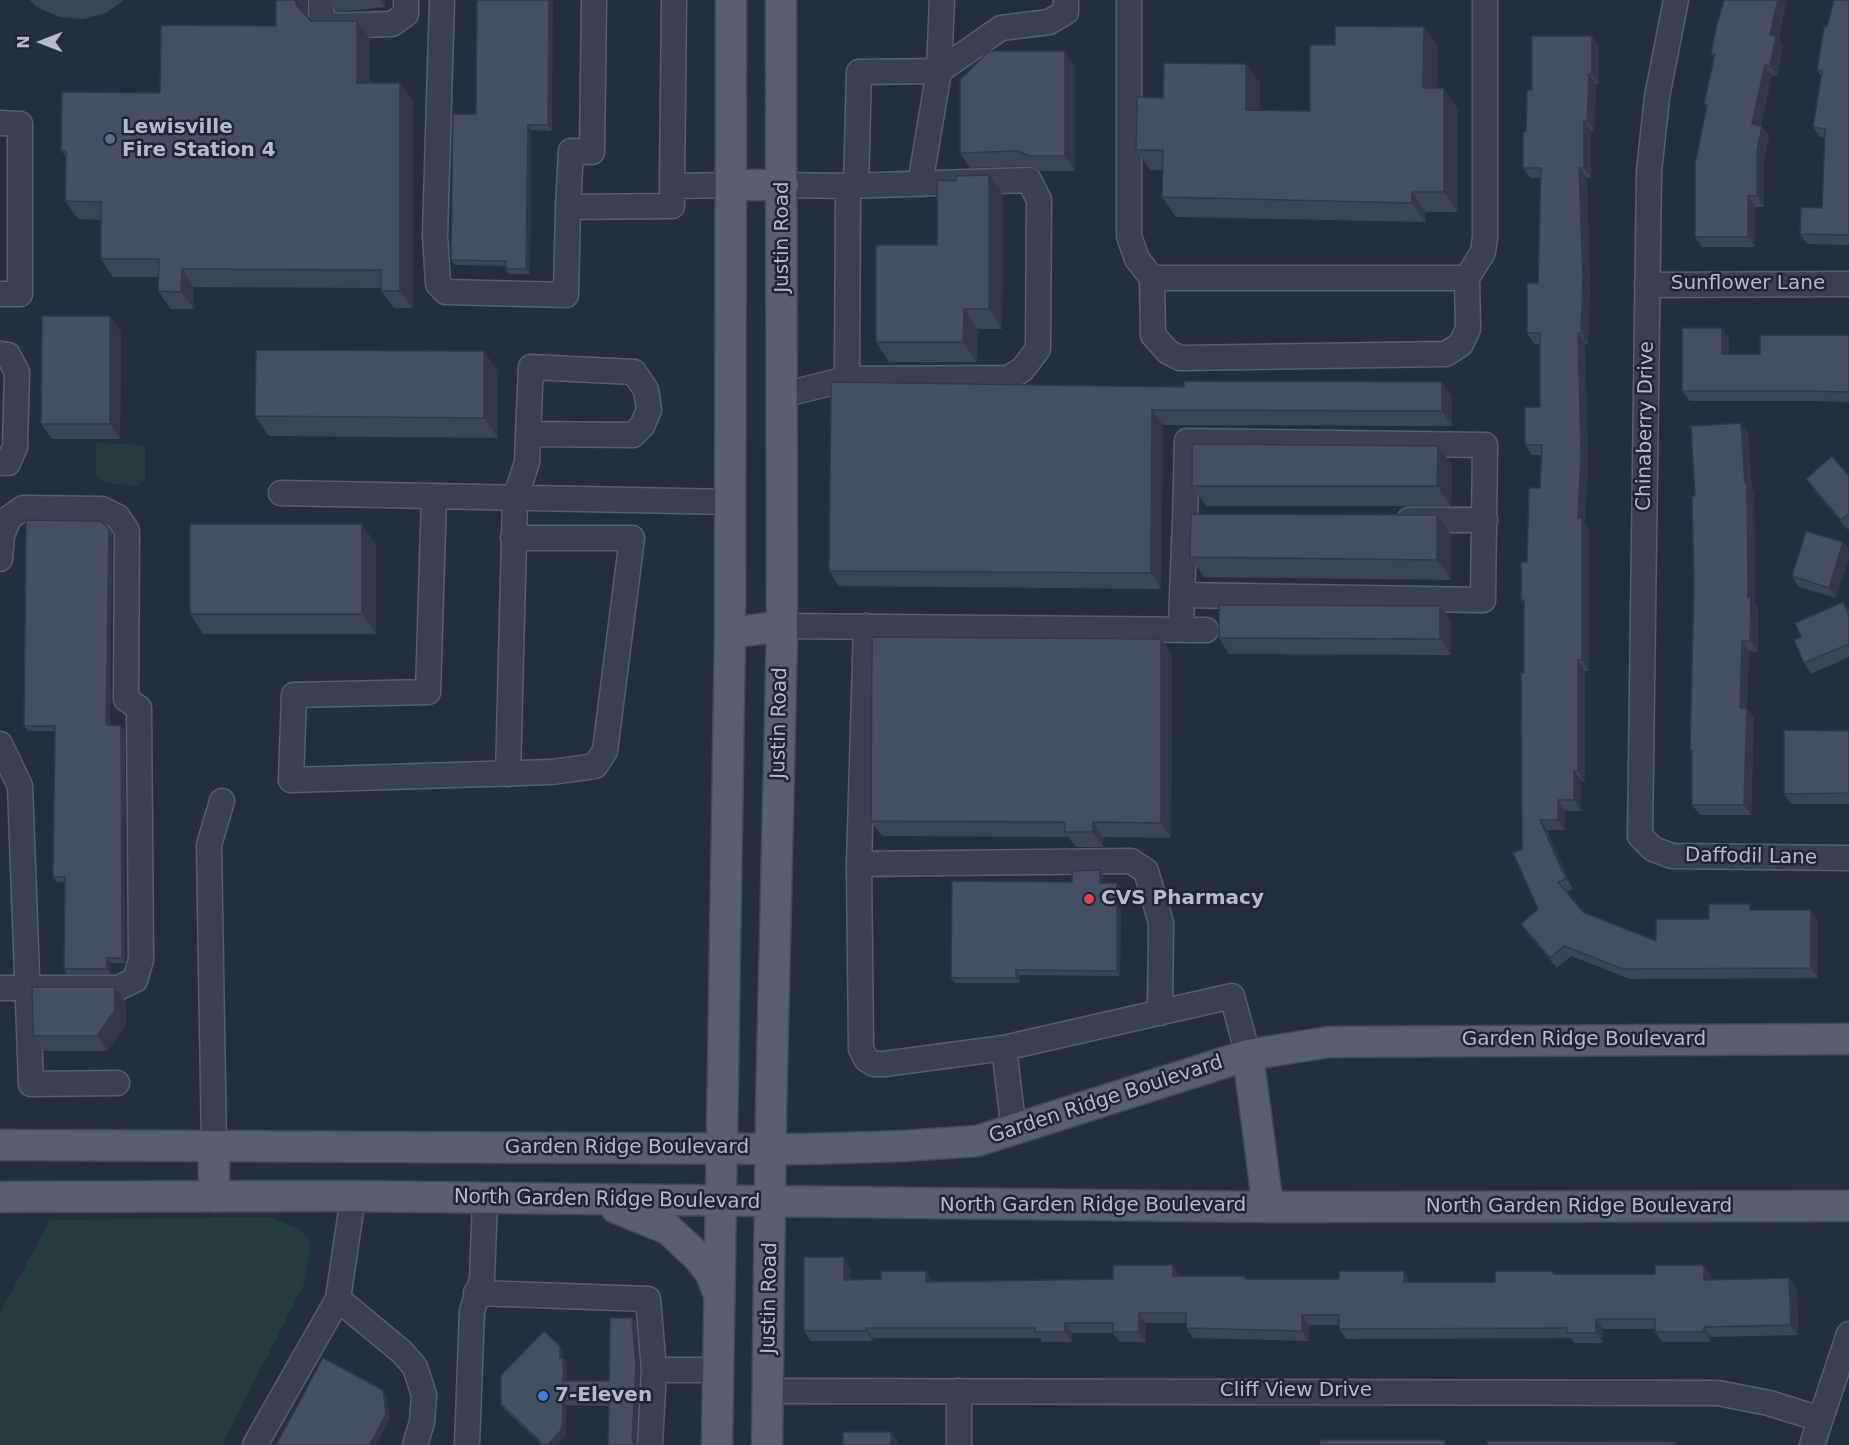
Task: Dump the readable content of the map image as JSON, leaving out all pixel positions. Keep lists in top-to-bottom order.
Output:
{
  "streets": {
    "main road": ["Justin Road", "Garden Ridge Boulevard", "North Garden Ridge Boulevard"],
    "street": [
      "Sunflower Lane",
      "Chinaberry Drive",
      "Daffodil Lane",
      "Cliff View Drive"
    ]
  },
  "crossings": [
    ["Justin Road", "Garden Ridge Boulevard"],
    ["Justin Road", "North Garden Ridge Boulevard"],
    ["Justin Road", "Cliff View Drive"],
    ["Sunflower Lane", "Chinaberry Drive"],
    ["Chinaberry Drive", "Daffodil Lane"]
  ],
  "places": ["Lewisville Fire Station 4", "CVS Pharmacy", "7-Eleven"],
  "north": "left"
}
